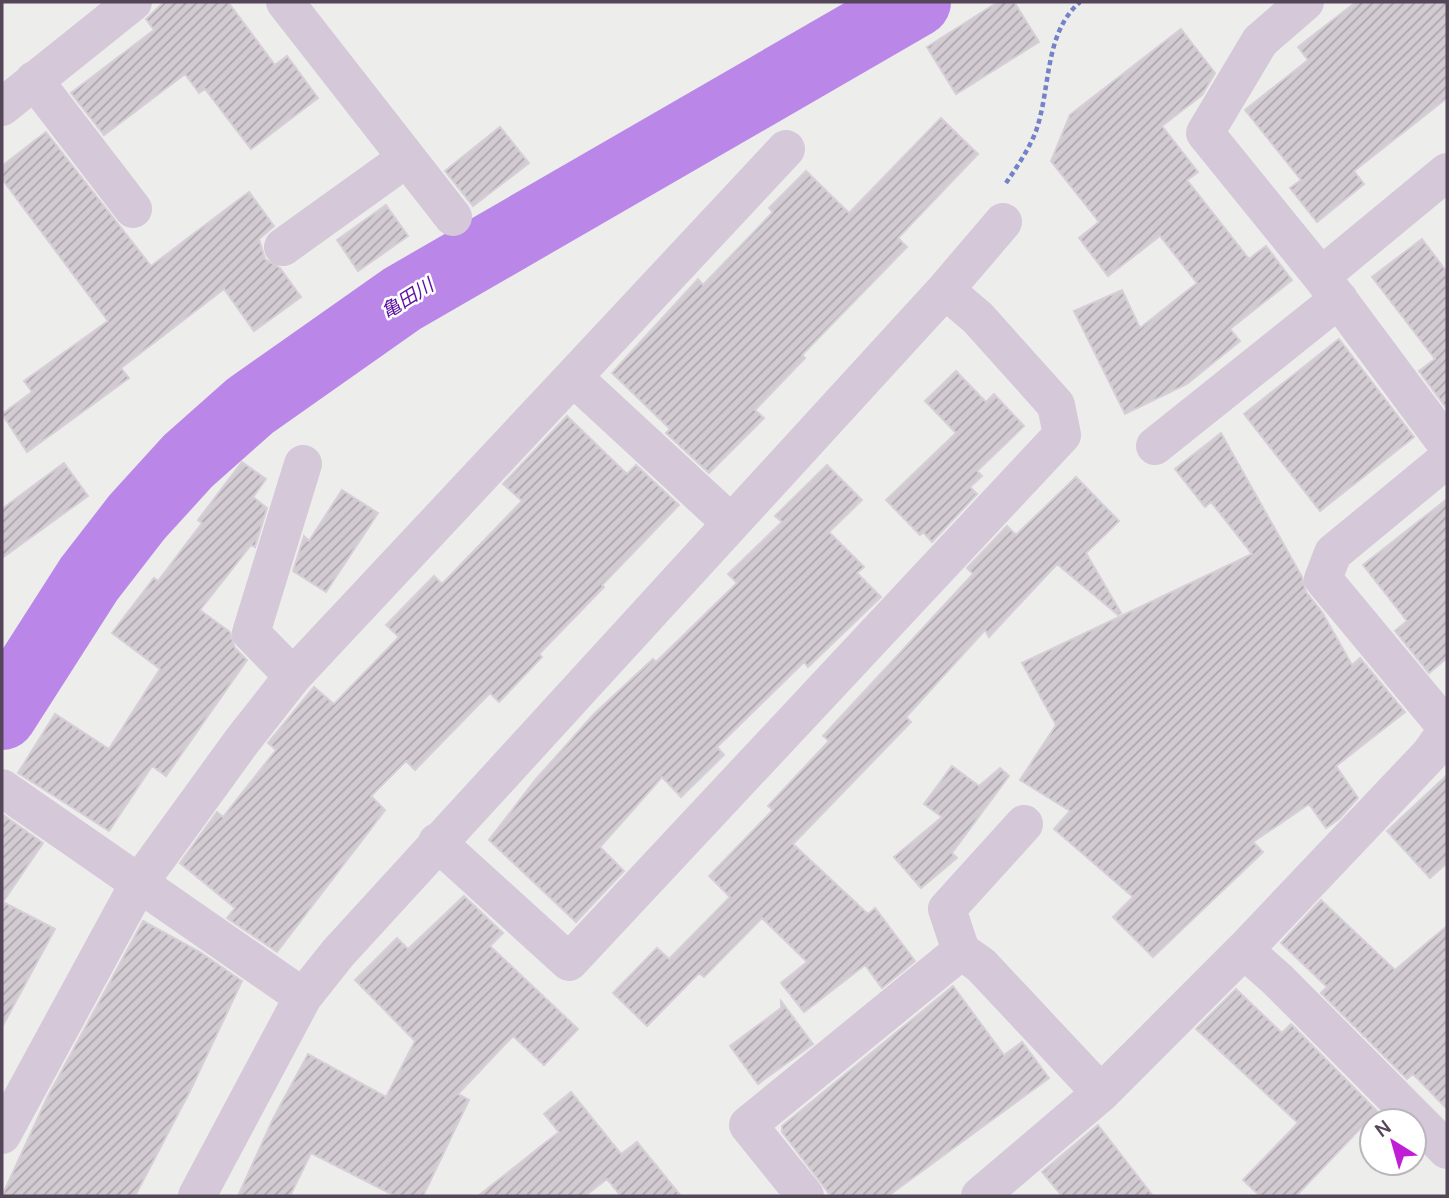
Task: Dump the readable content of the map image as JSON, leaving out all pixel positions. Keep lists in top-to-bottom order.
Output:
{
  "water": ["亀田川"],
  "north": "top left"
}
